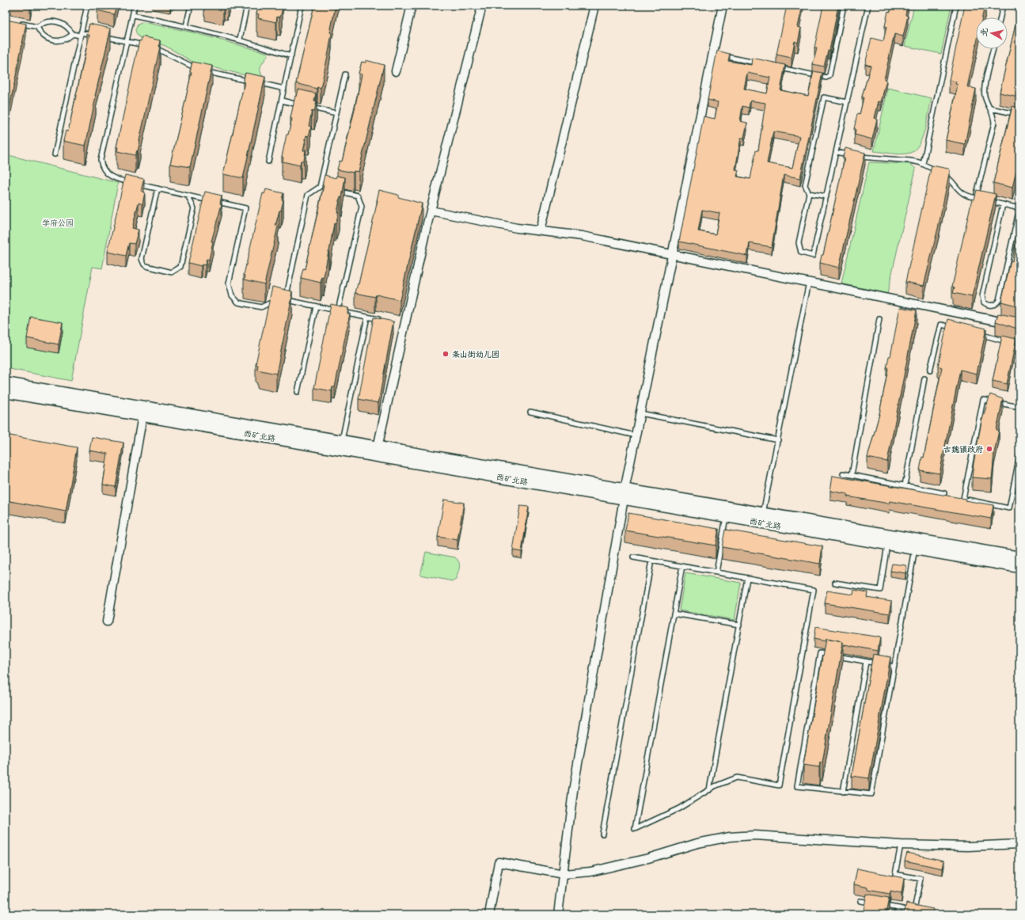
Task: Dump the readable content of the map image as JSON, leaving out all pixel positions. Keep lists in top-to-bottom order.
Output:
{
  "streets": {
    "main road": ["西矿北路"]
  },
  "parks": ["学府公园"],
  "places": ["条山街幼儿园", "古魏镇政府"],
  "north": "left"
}
